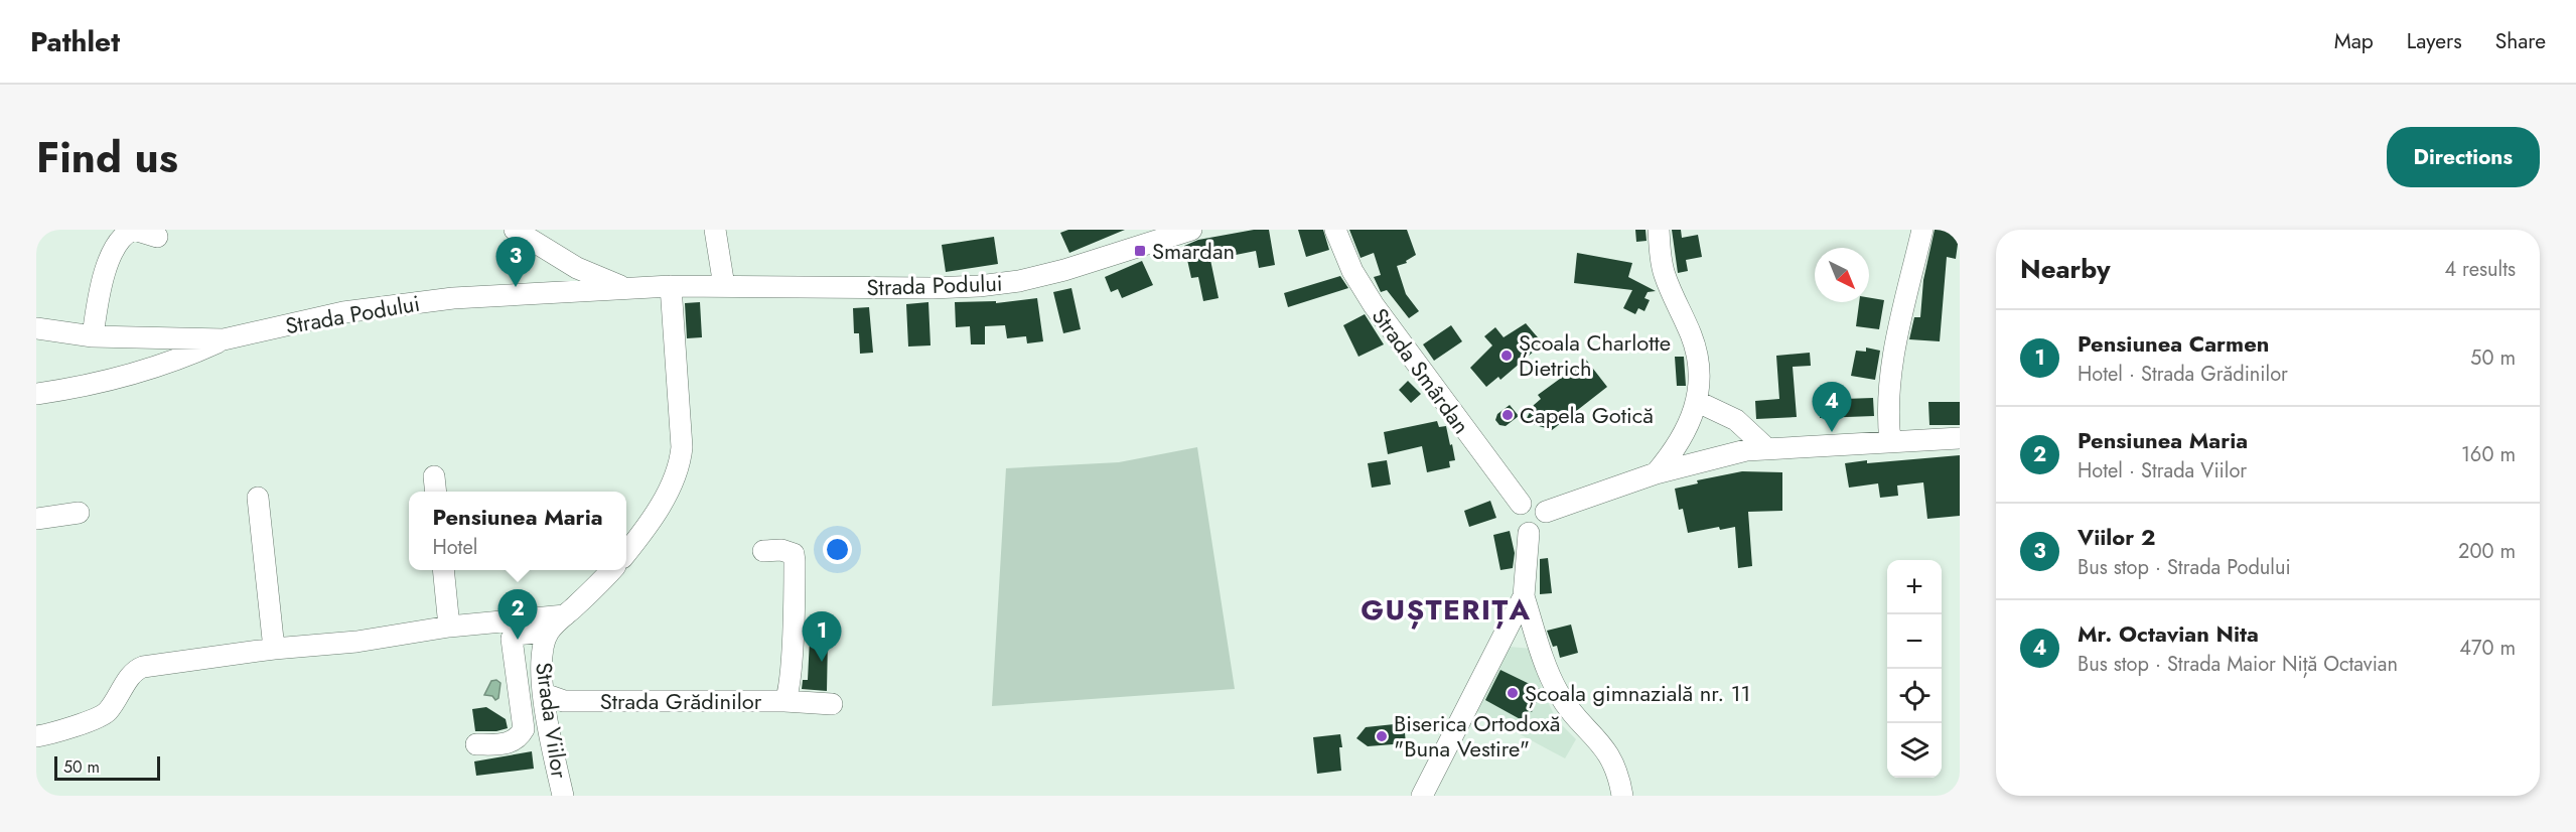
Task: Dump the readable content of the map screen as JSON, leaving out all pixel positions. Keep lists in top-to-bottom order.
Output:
{
  "streets": {
    "street": [
      "Strada Podului",
      "Strada Smârdan",
      "Strada Grădinilor",
      "Strada Viilor"
    ]
  },
  "crossings": [
    ["Strada Grădinilor", "Strada Viilor"]
  ],
  "districts": ["GUȘTERIȚA"],
  "places": {
    "transit": ["Smardan"],
    "other": [
      "Școala Charlotte Dietrich",
      "Capela Gotică",
      "Școala gimnazială nr. 11",
      "Biserica Ortodoxă \"Buna Vestire\""
    ]
  },
  "scale_bar": "50 m",
  "north": "bottom right",
  "page": {
    "header": "Pathlet",
    "nav": ["Map", "Layers", "Share"],
    "title": "Find us",
    "buttons": "Directions",
    "heading": ["Nearby", "4 results"],
    "pins": [
      "3",
      "4",
      "2",
      "1"
    ],
    "list": [
      {
        "mark": "1",
        "name": "Pensiunea Carmen",
        "note": "Hotel · Strada Grădinilor",
        "value": "50 m"
      },
      {
        "mark": "2",
        "name": "Pensiunea Maria",
        "note": "Hotel · Strada Viilor",
        "value": "160 m"
      },
      {
        "mark": "3",
        "name": "Viilor 2",
        "note": "Bus stop · Strada Podului",
        "value": "200 m"
      },
      {
        "mark": "4",
        "name": "Mr. Octavian Nita",
        "note": "Bus stop · Strada Maior Niță Octavian",
        "value": "470 m"
      }
    ],
    "popup": ["Pensiunea Maria", "Hotel"],
    "map_buttons": ["+", "−"],
    "scale": "50 m"
  }
}
